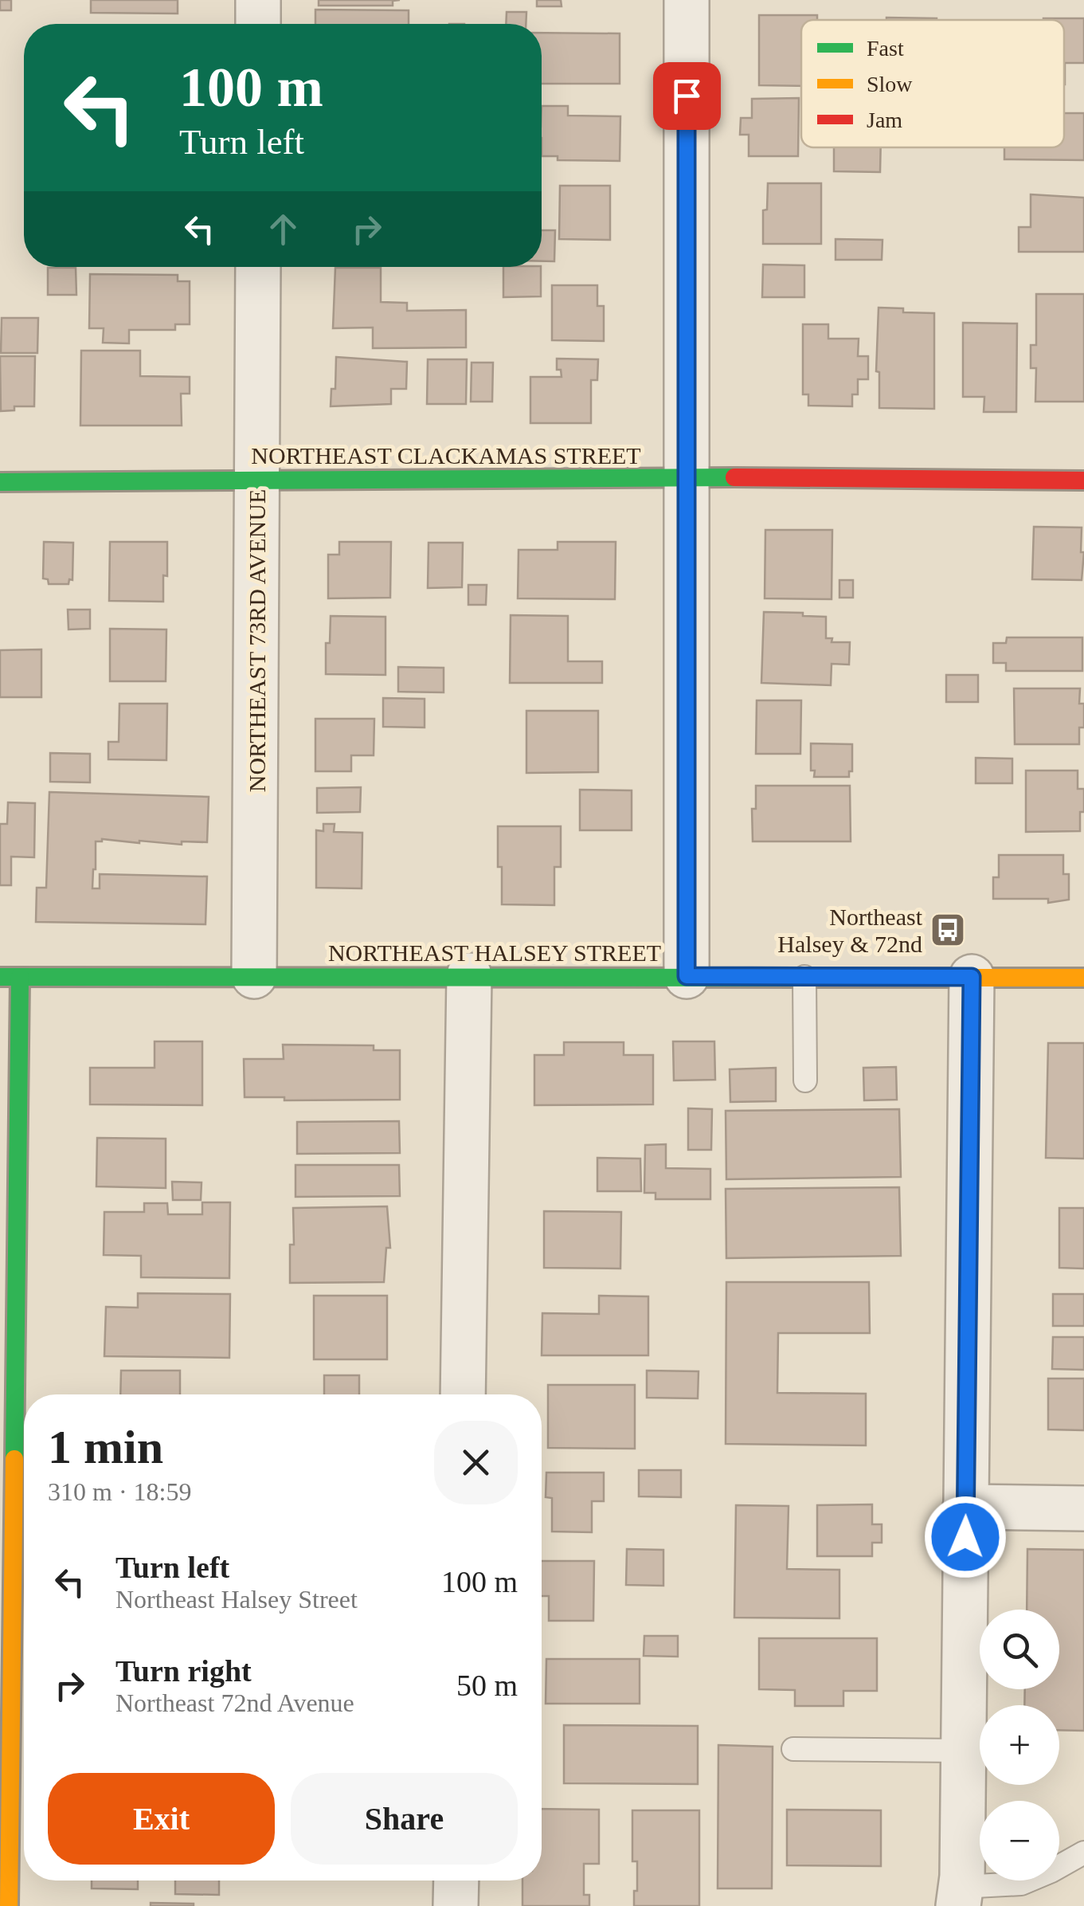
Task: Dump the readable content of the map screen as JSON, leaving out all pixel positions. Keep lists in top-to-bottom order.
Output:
{
  "streets": {
    "street": ["NORTHEAST CLACKAMAS STREET", "NORTHEAST 73RD AVENUE", "NORTHEAST HALSEY STREET"]
  },
  "crossings": [
    ["NORTHEAST CLACKAMAS STREET", "NORTHEAST 73RD AVENUE"],
    ["NORTHEAST 73RD AVENUE", "NORTHEAST HALSEY STREET"]
  ],
  "places": {
    "bus stop": ["Northeast Halsey & 72nd"]
  },
  "legend": ["Fast", "Slow", "Jam"],
  "page": {
    "turn": ["100 m", "Turn left"],
    "heading": ["1 min", "310 m · 18:59"],
    "list": [
      {
        "name": "Turn left",
        "note": "Northeast Halsey Street",
        "value": "100 m"
      },
      {
        "name": "Turn right",
        "note": "Northeast 72nd Avenue",
        "value": "50 m"
      }
    ],
    "map_buttons": ["+", "−"],
    "buttons": ["Exit", "Share"]
  }
}
